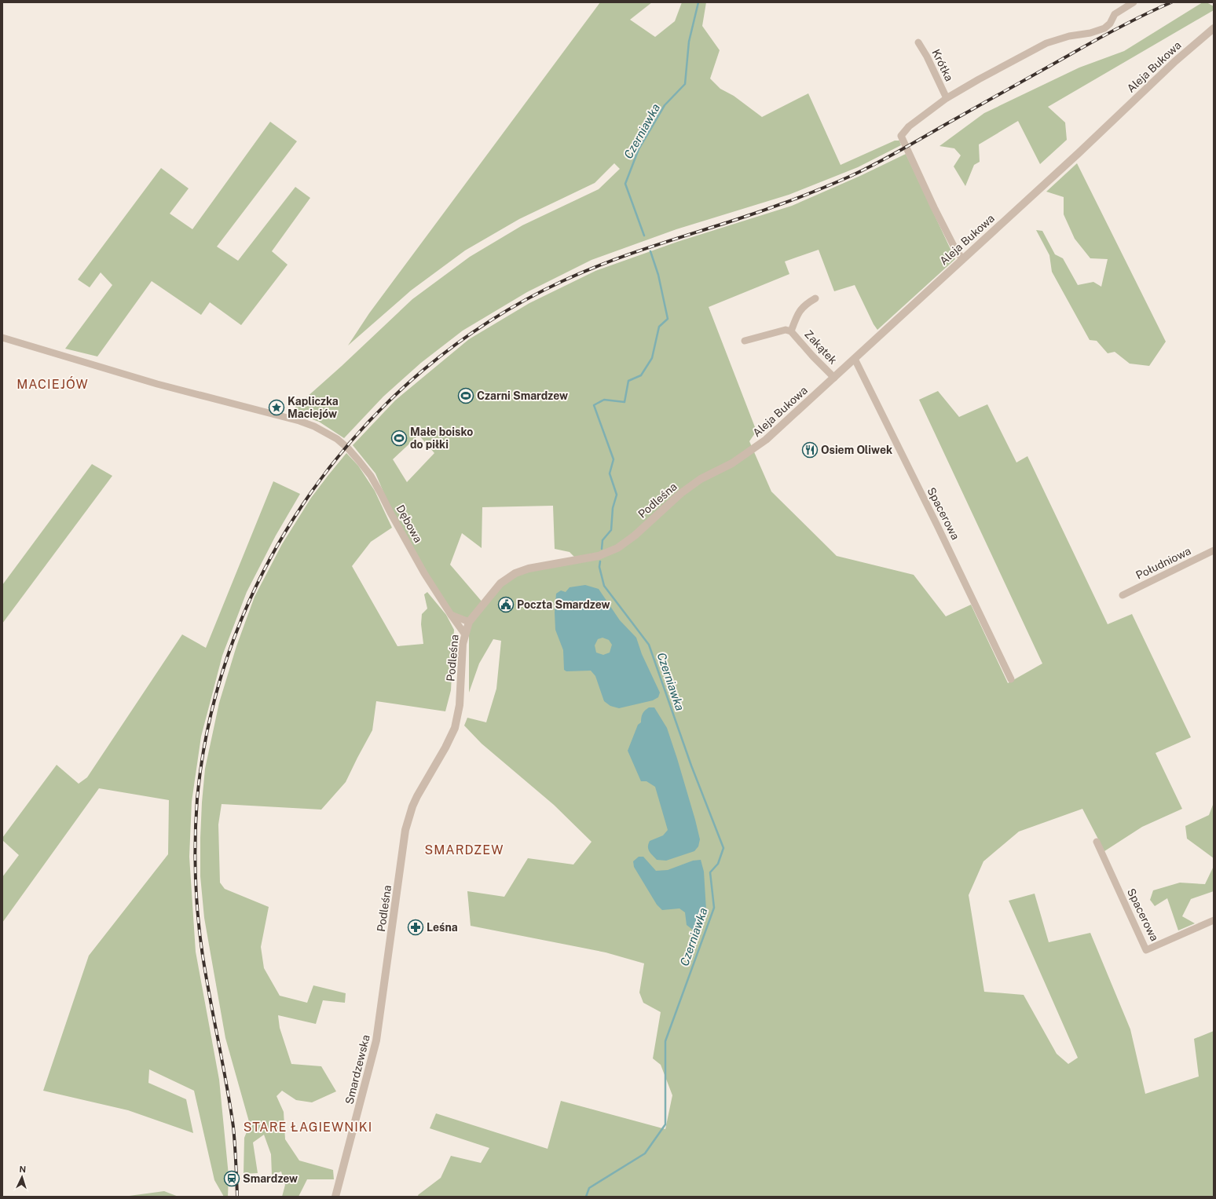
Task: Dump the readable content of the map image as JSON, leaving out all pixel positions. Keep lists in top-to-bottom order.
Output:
{
  "streets": {
    "street": [
      "Krótka",
      "Aleja Bukowa",
      "Zakątek",
      "Podleśna",
      "Spacerowa",
      "Dębowa",
      "Południowa",
      "Smardzewska"
    ]
  },
  "crossings": [
    ["Aleja Bukowa", "Zakątek"],
    ["Aleja Bukowa", "Podleśna"],
    ["Aleja Bukowa", "Spacerowa"],
    ["Podleśna", "Dębowa"],
    ["Podleśna", "Smardzewska"]
  ],
  "districts": ["MACIEJÓW", "SMARDZEW", "STARE ŁAGIEWNIKI"],
  "water": ["Czerniawka"],
  "places": {
    "sports": ["Czarni Smardzew", "Małe boisko do piłki"],
    "place": ["Kapliczka Maciejów"],
    "restaurant": ["Osiem Oliwek"],
    "public building": ["Poczta Smardzew"],
    "pharmacy": ["Leśna"],
    "station": ["Smardzew"]
  },
  "north": "top"
}
